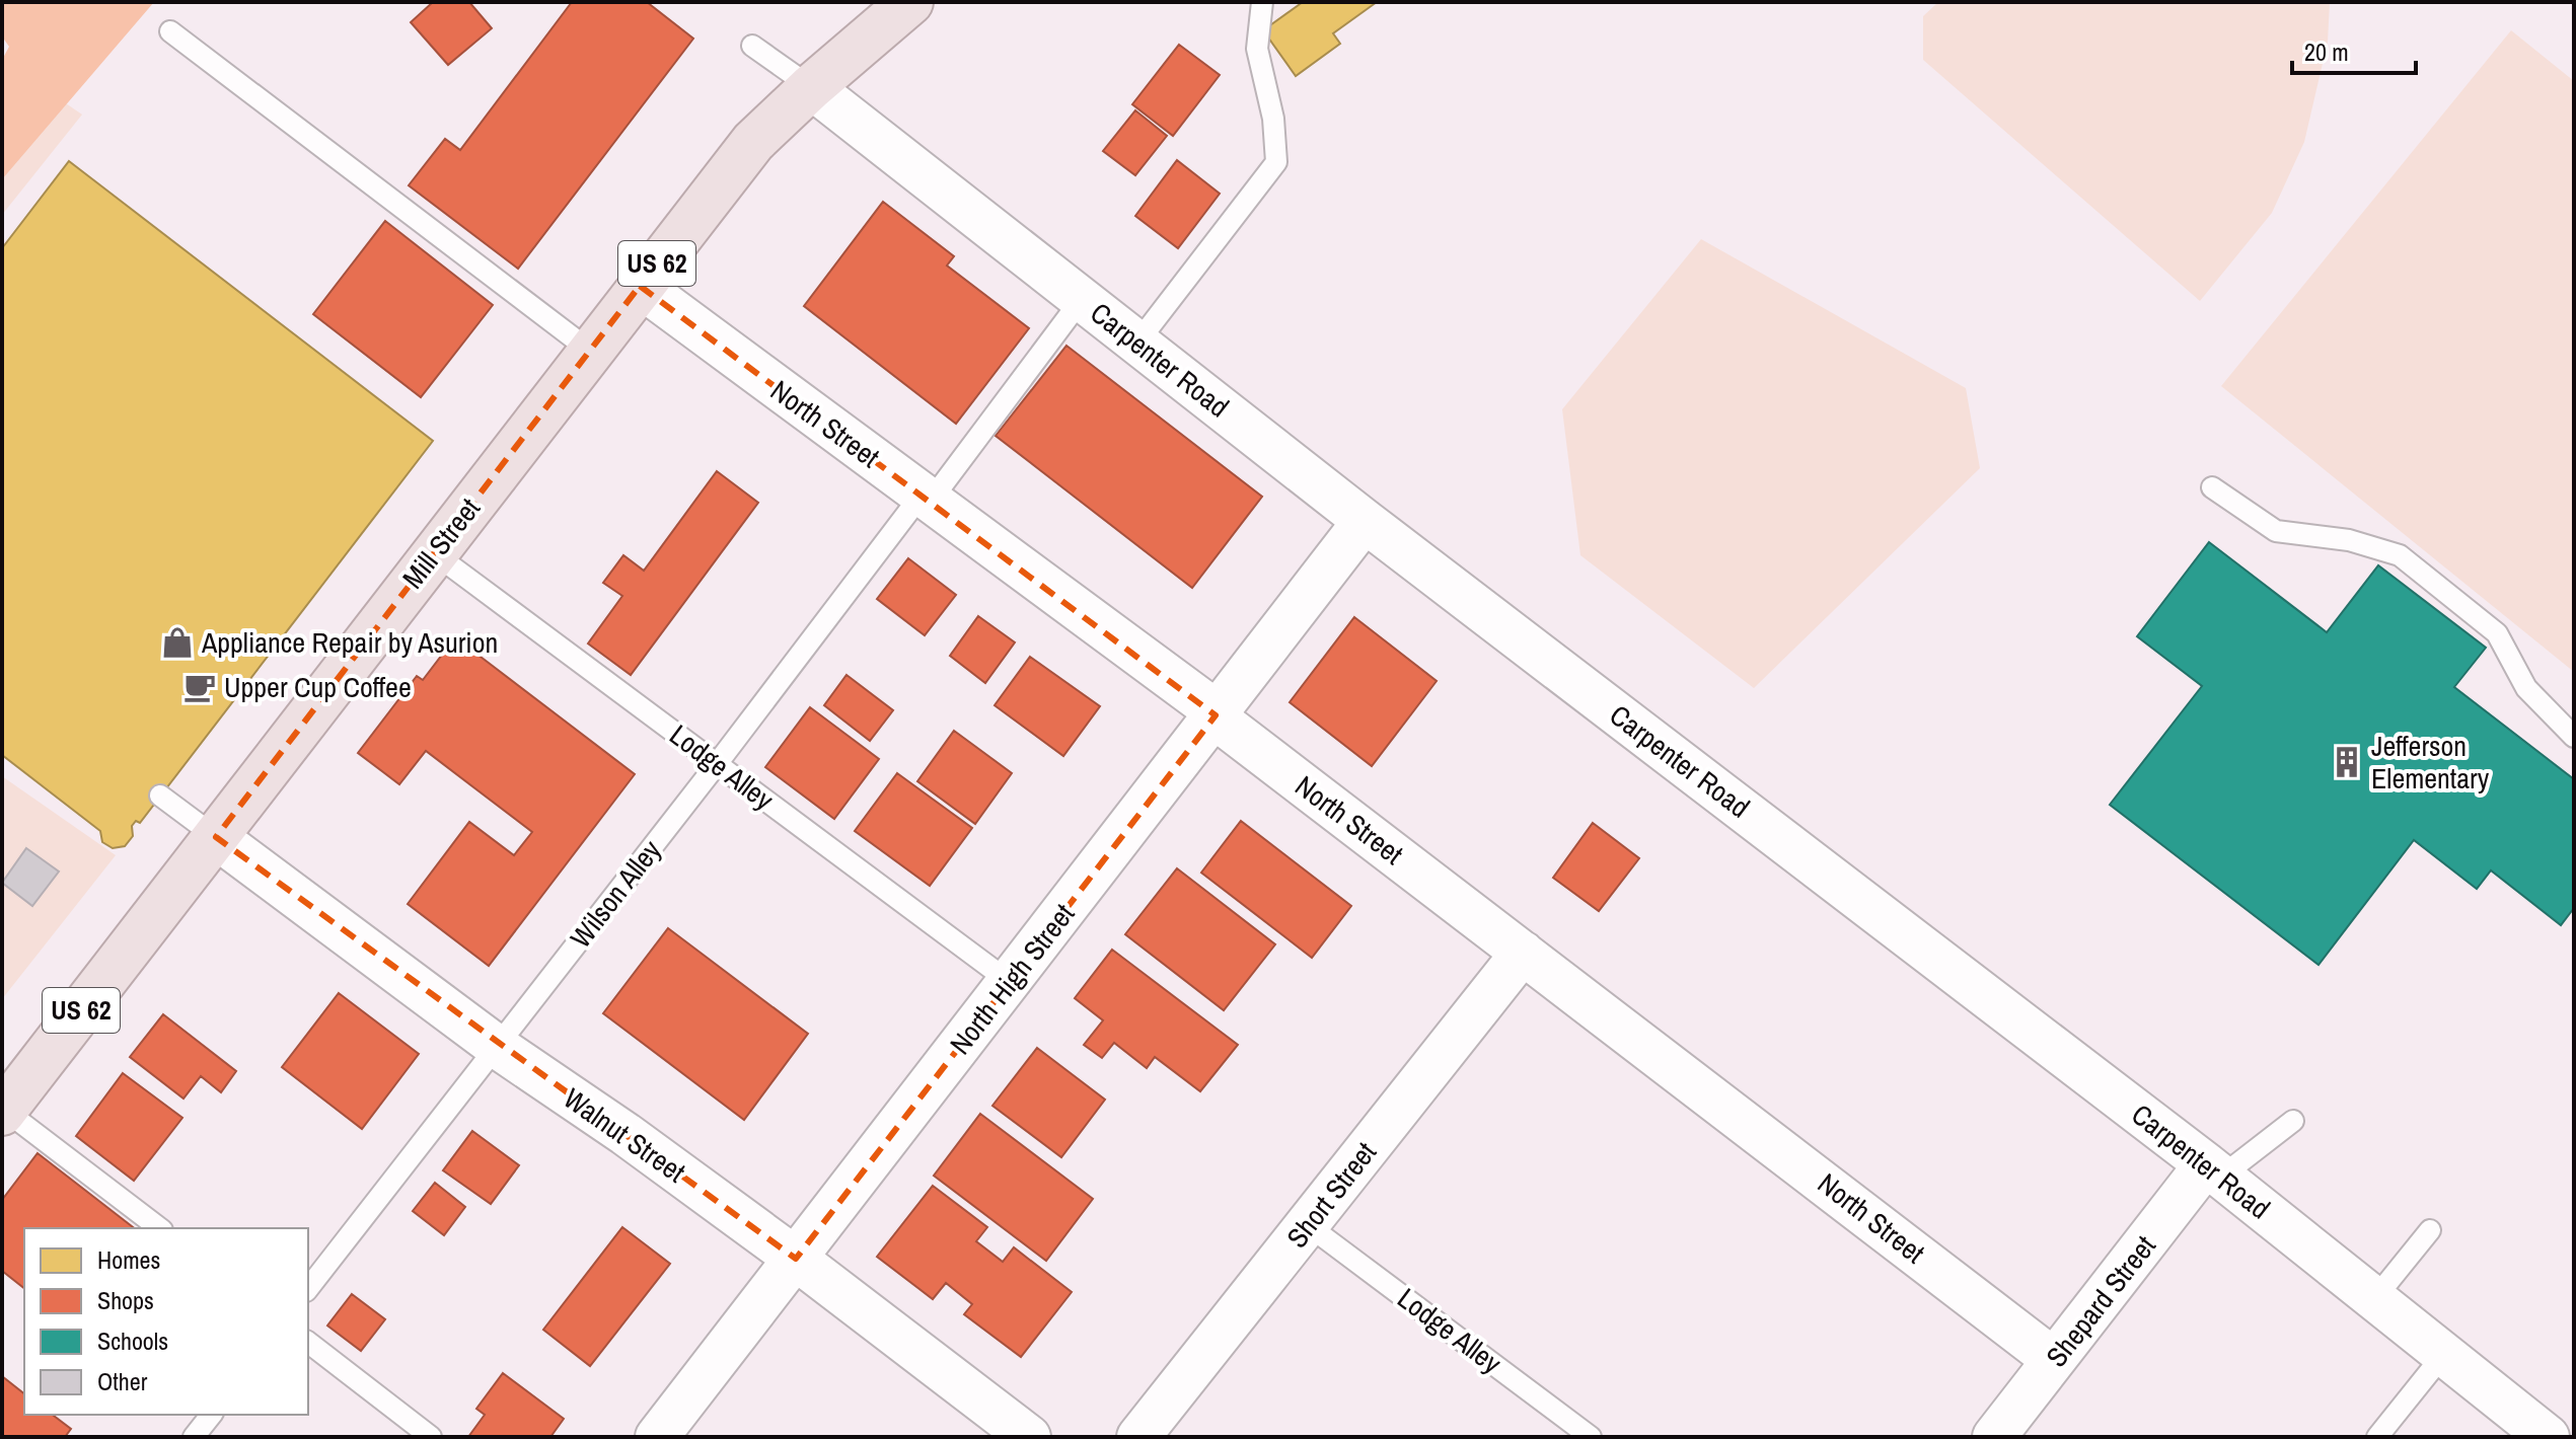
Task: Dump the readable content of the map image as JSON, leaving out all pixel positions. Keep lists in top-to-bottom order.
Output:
{
  "streets": {
    "highway": ["US 62", "Mill Street"],
    "street": [
      "Carpenter Road",
      "North Street",
      "North High Street",
      "Walnut Street",
      "Short Street",
      "Shepard Street"
    ],
    "lane": ["Lodge Alley", "Wilson Alley"]
  },
  "crossings": [
    ["Carpenter Road", "Mill Street"],
    ["Carpenter Road", "Wilson Alley"],
    ["Carpenter Road", "North High Street"],
    ["Carpenter Road", "Shepard Street"],
    ["North Street", "Mill Street"],
    ["North Street", "Wilson Alley"],
    ["North Street", "North High Street"],
    ["North Street", "Short Street"],
    ["North Street", "Shepard Street"],
    ["Mill Street", "Lodge Alley"],
    ["Mill Street", "Walnut Street"],
    ["Lodge Alley", "Wilson Alley"],
    ["Lodge Alley", "North High Street"],
    ["Lodge Alley", "Short Street"],
    ["Wilson Alley", "Walnut Street"],
    ["North High Street", "Walnut Street"]
  ],
  "places": {
    "shop": ["Appliance Repair by Asurion"],
    "cafe": ["Upper Cup Coffee"],
    "building": ["Jefferson Elementary"]
  },
  "legend": [
    "Homes",
    "Shops",
    "Schools",
    "Other"
  ],
  "scale_bar": "20 m"
}
